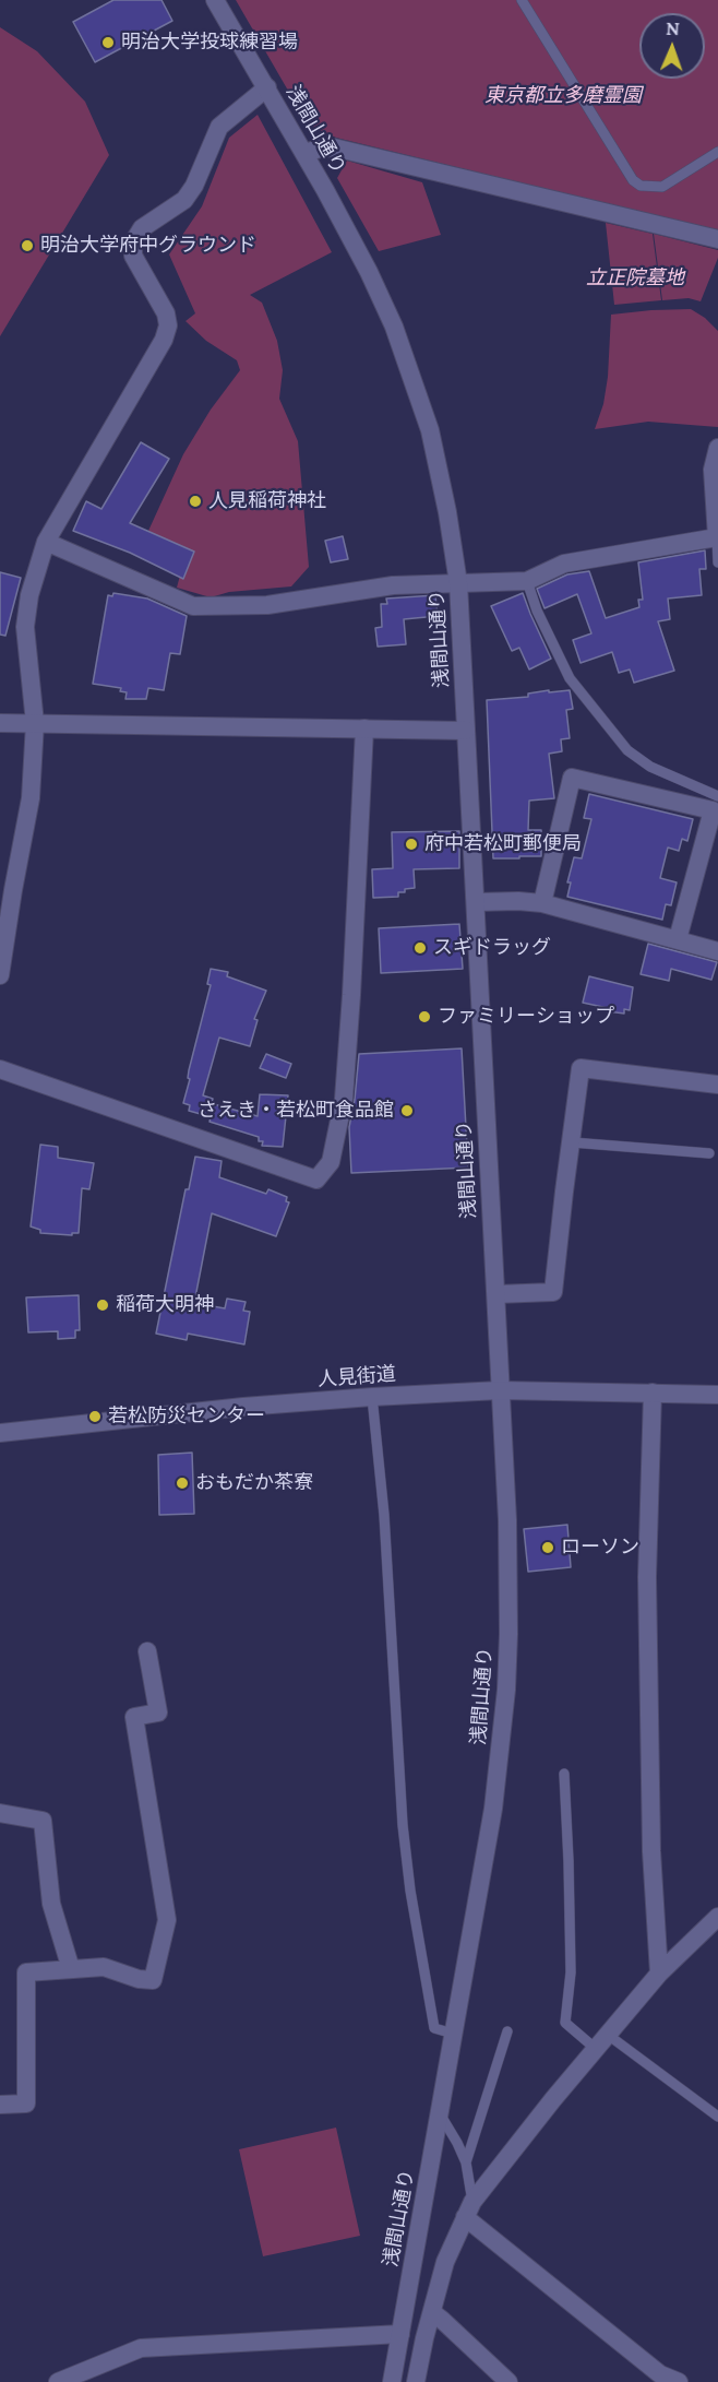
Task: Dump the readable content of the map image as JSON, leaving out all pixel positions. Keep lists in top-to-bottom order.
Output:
{
  "streets": {
    "street": ["浅間山通り", "人見街道"]
  },
  "crossings": [
    ["浅間山通り", "人見街道"]
  ],
  "parks": ["東京都立多磨霊園", "立正院墓地"],
  "places": [
    "明治大学投球練習場",
    "明治大学府中グラウンド",
    "人見稲荷神社",
    "府中若松町郵便局",
    "スギドラッグ",
    "ファミリーショップ",
    "さえき・若松町食品館",
    "稲荷大明神",
    "若松防災センター",
    "おもだか茶寮",
    "ローソン"
  ],
  "north": "top"
}
